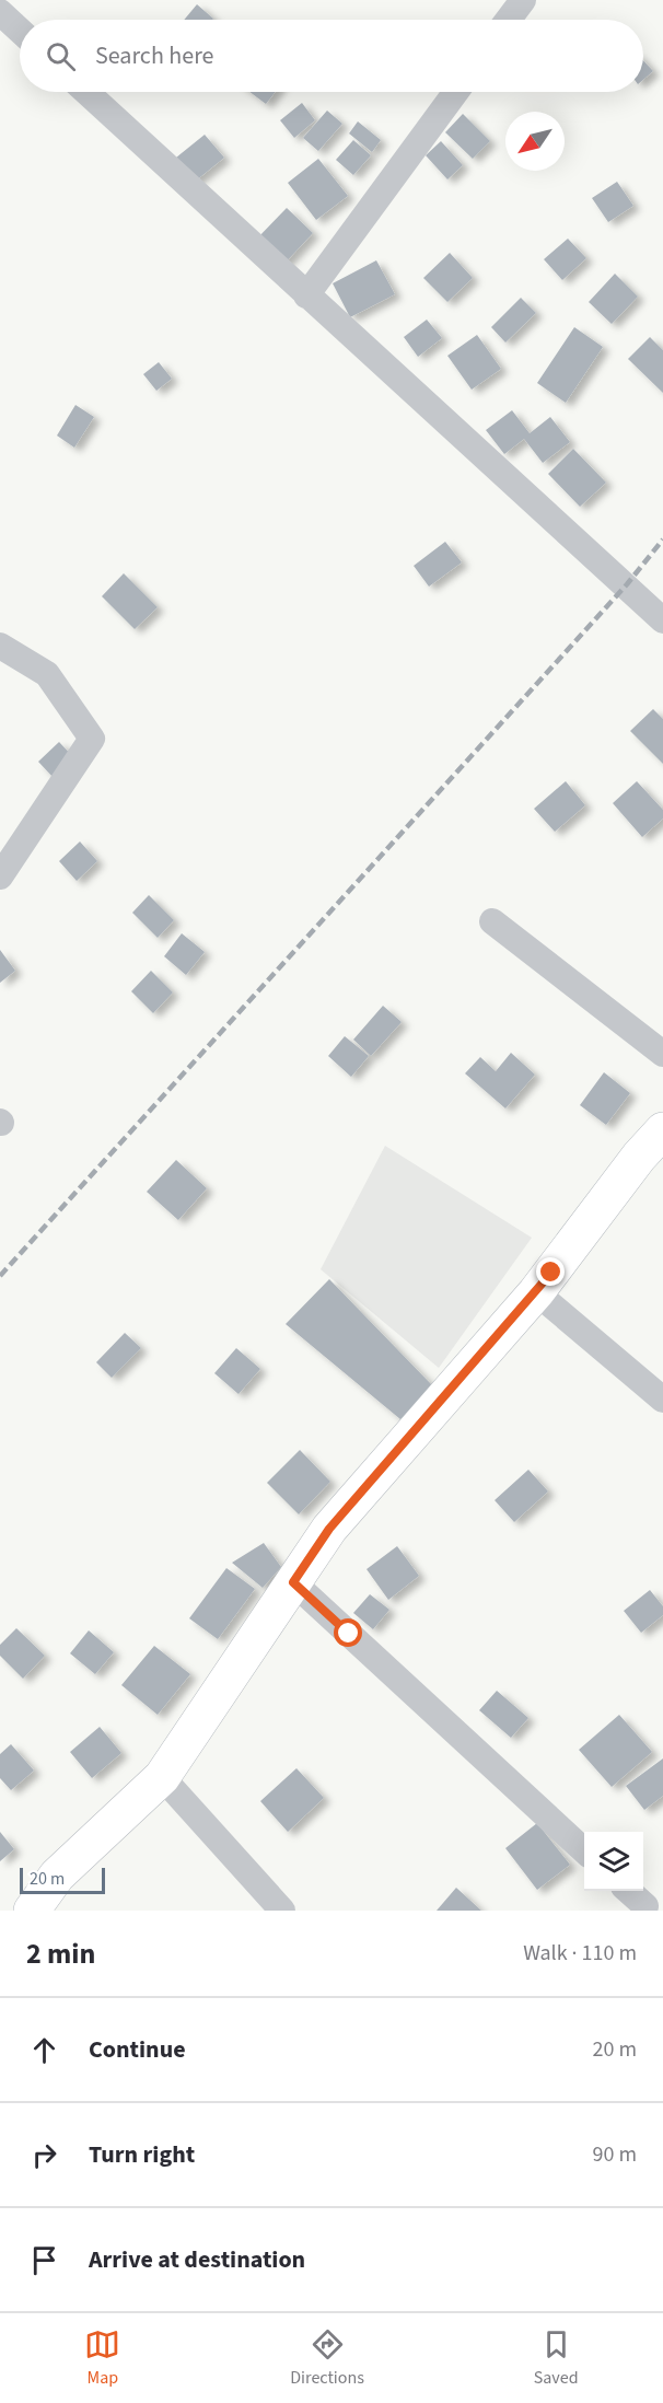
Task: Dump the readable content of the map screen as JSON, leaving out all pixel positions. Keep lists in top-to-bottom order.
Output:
{
  "scale_bar": "20 m",
  "north": "bottom left",
  "page": {
    "search": "Search here",
    "scale": "20 m",
    "heading": ["2 min", "Walk · 110 m"],
    "list": [
      ["Continue", "20 m"],
      ["Turn right", "90 m"],
      "Arrive at destination"
    ],
    "nav": ["Map", "Directions", "Saved"]
  }
}
